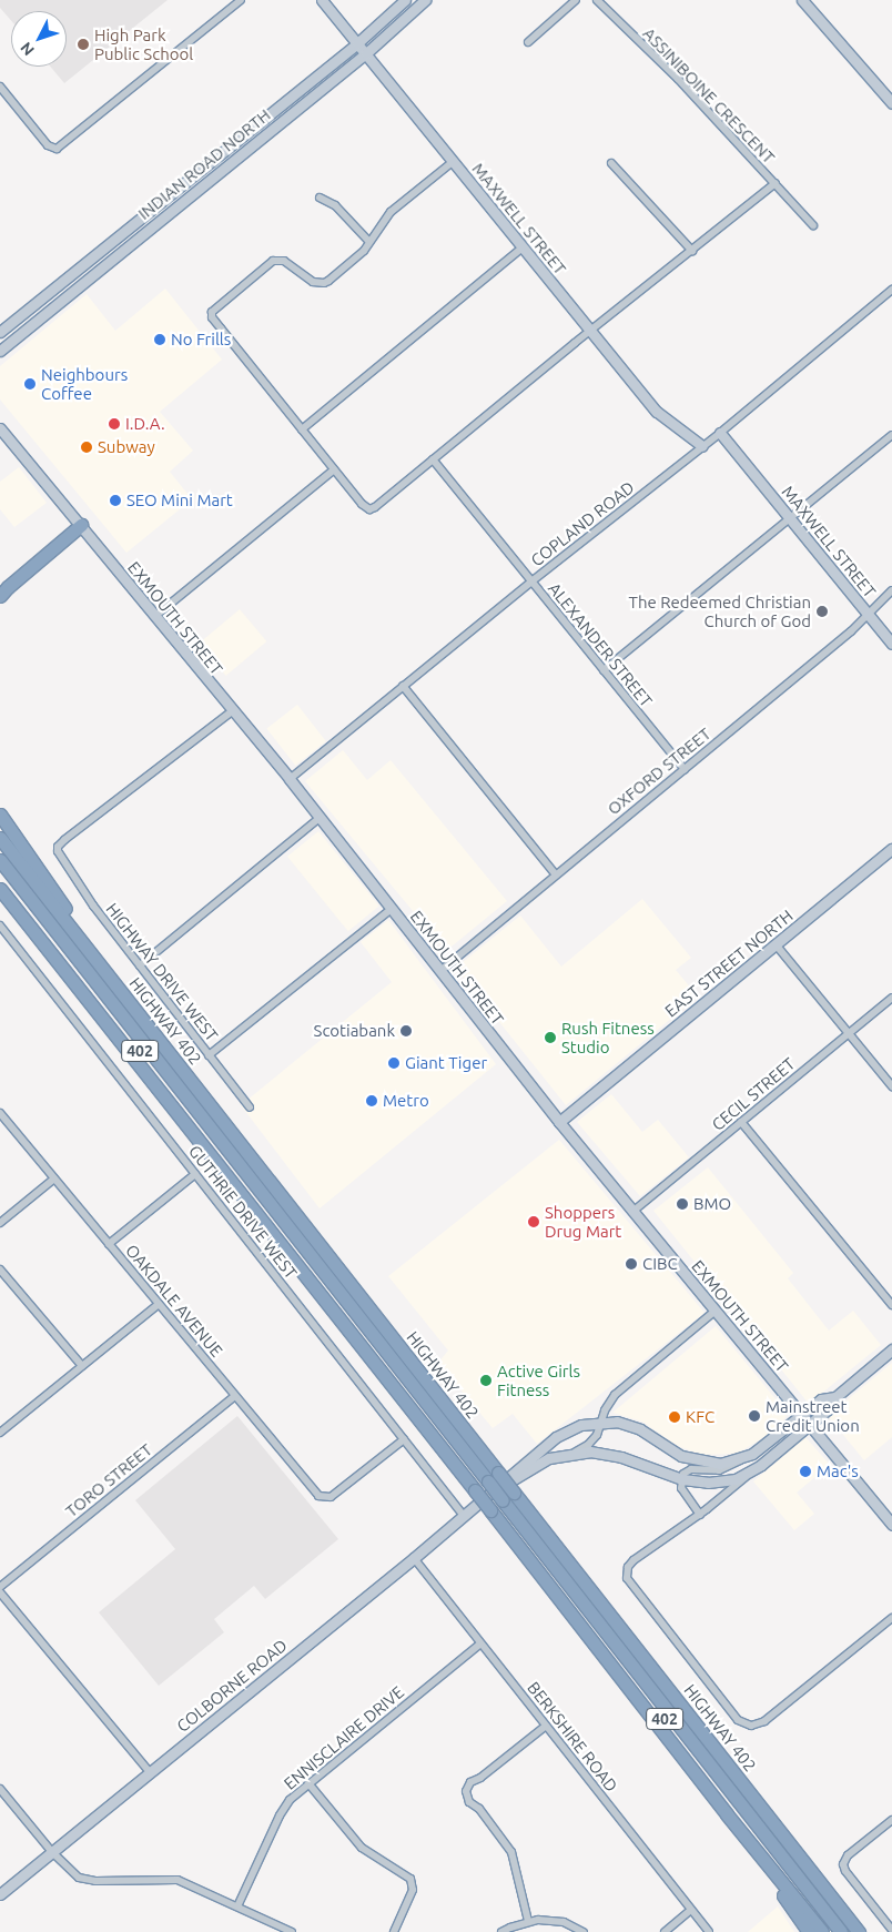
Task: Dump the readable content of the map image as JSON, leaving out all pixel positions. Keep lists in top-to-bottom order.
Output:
{
  "streets": {
    "highway": ["HIGHWAY 402", "402"],
    "street": [
      "ASSINIBOINE CRESCENT",
      "INDIAN ROAD NORTH",
      "MAXWELL STREET",
      "COPLAND ROAD",
      "EXMOUTH STREET",
      "ALEXANDER STREET",
      "OXFORD STREET",
      "EAST STREET NORTH",
      "HIGHWAY DRIVE WEST",
      "CECIL STREET",
      "GUTHRIE DRIVE WEST",
      "OAKDALE AVENUE",
      "TORO STREET",
      "COLBORNE ROAD",
      "BERKSHIRE ROAD",
      "ENNISCLAIRE DRIVE"
    ]
  },
  "crossings": [
    ["ASSINIBOINE CRESCENT", "MAXWELL STREET"],
    ["ASSINIBOINE CRESCENT", "ALEXANDER STREET"],
    ["INDIAN ROAD NORTH", "MAXWELL STREET"],
    ["MAXWELL STREET", "COPLAND ROAD"],
    ["MAXWELL STREET", "OXFORD STREET"],
    ["COPLAND ROAD", "EXMOUTH STREET"],
    ["COPLAND ROAD", "ALEXANDER STREET"],
    ["EXMOUTH STREET", "OXFORD STREET"],
    ["EXMOUTH STREET", "EAST STREET NORTH"],
    ["EXMOUTH STREET", "HIGHWAY DRIVE WEST"],
    ["EXMOUTH STREET", "CECIL STREET"],
    ["EXMOUTH STREET", "COLBORNE ROAD"],
    ["ALEXANDER STREET", "OXFORD STREET"],
    ["HIGHWAY 402", "COLBORNE ROAD"],
    ["GUTHRIE DRIVE WEST", "OAKDALE AVENUE"],
    ["GUTHRIE DRIVE WEST", "COLBORNE ROAD"],
    ["OAKDALE AVENUE", "TORO STREET"],
    ["COLBORNE ROAD", "BERKSHIRE ROAD"],
    ["BERKSHIRE ROAD", "ENNISCLAIRE DRIVE"]
  ],
  "places": [
    "High Park Public School",
    "No Frills",
    "Neighbours Coffee",
    "I.D.A.",
    "Subway",
    "SEO Mini Mart",
    "The Redeemed Christian Church of God",
    "Scotiabank",
    "Rush Fitness Studio",
    "Giant Tiger",
    "Metro",
    "BMO",
    "Shoppers Drug Mart",
    "CIBC",
    "Active Girls Fitness",
    "Mainstreet Credit Union",
    "KFC",
    "Mac's"
  ],
  "north": "bottom left"
}
